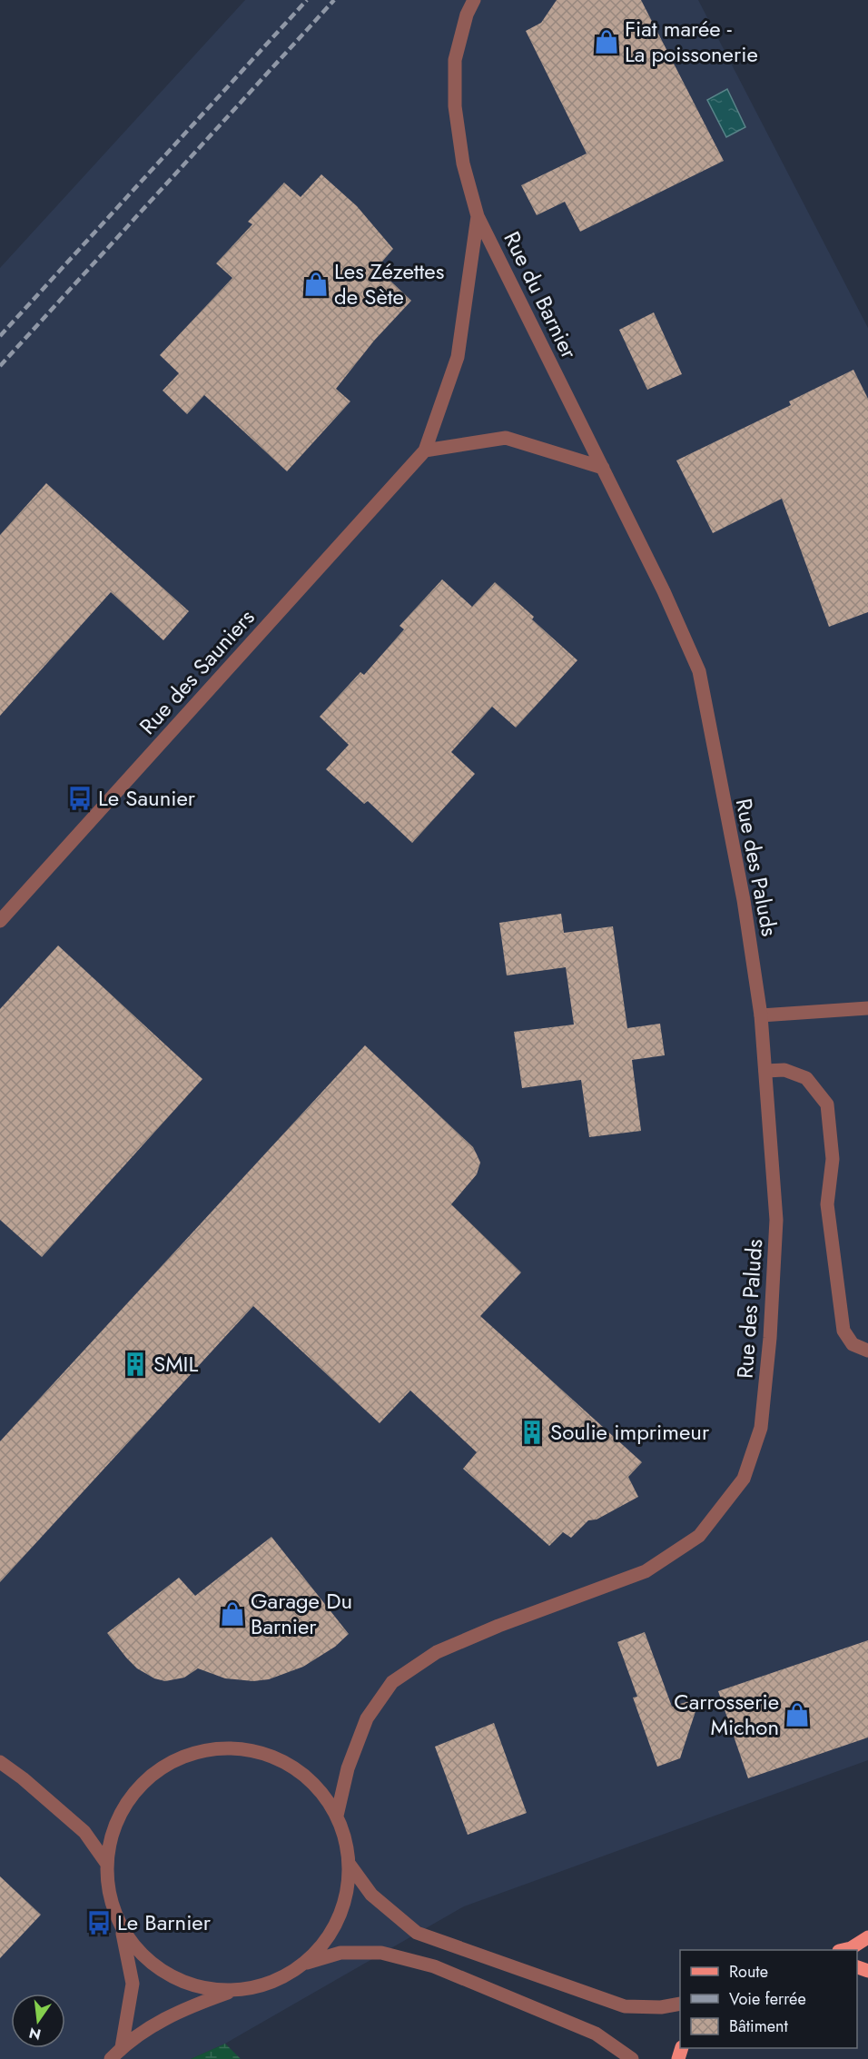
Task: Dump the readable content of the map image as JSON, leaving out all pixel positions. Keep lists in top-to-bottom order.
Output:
{
  "streets": {
    "street": ["Rue du Barnier", "Rue des Sauniers", "Rue des Paluds"]
  },
  "crossings": [
    ["Rue du Barnier", "Rue des Sauniers"],
    ["Rue du Barnier", "Rue des Paluds"]
  ],
  "places": {
    "shop": [
      "Fiat marée - La poissonerie",
      "Les Zézettes de Sète",
      "Garage Du Barnier",
      "Carrosserie Michon"
    ],
    "bus stop": ["Le Saunier", "Le Barnier"],
    "building": ["SMIL", "Soulie imprimeur"]
  },
  "legend": ["Route", "Voie ferrée", "Bâtiment"],
  "north": "bottom"
}
